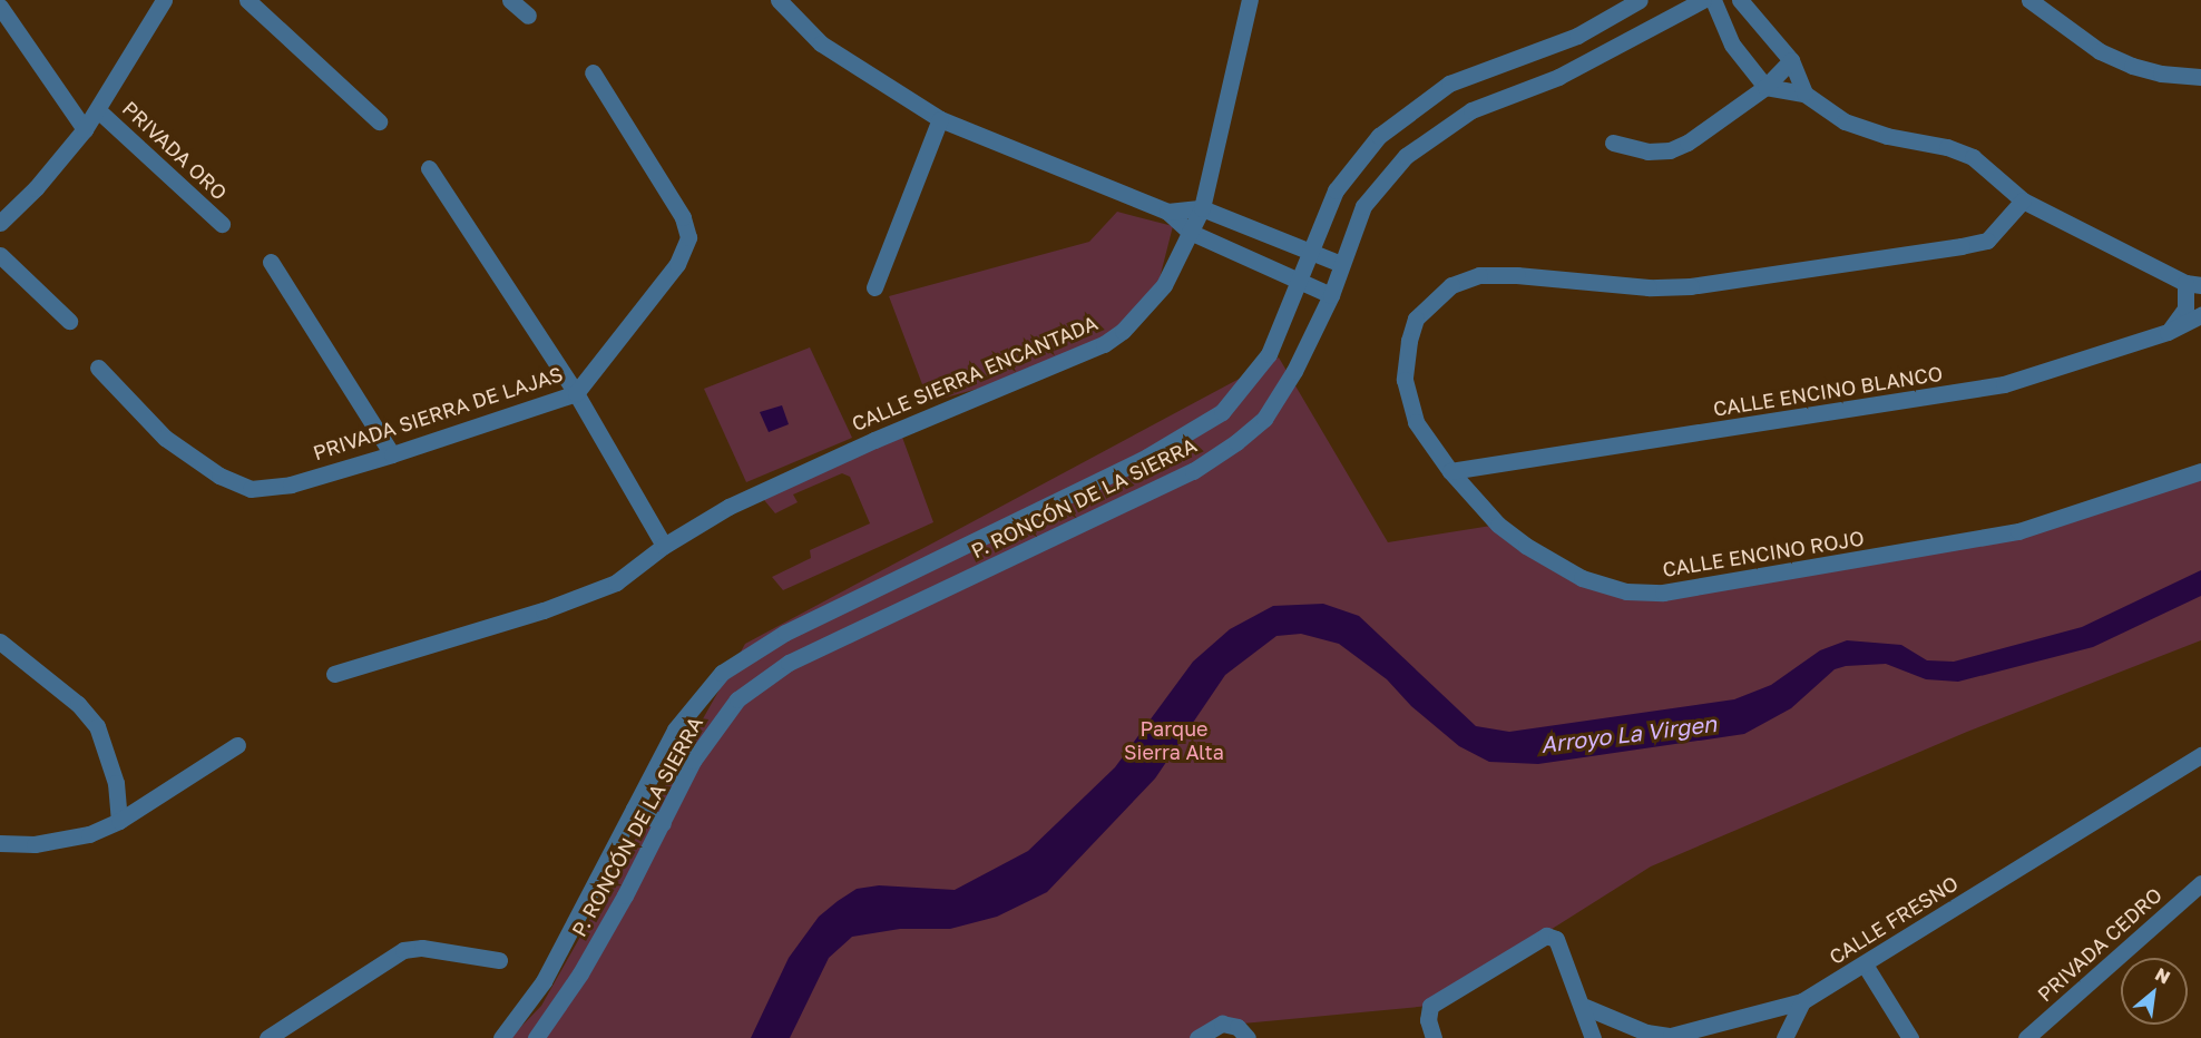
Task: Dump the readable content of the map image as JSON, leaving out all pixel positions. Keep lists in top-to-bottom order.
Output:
{
  "streets": {
    "street": [
      "PRIVADA ORO",
      "CALLE SIERRA ENCANTADA",
      "CALLE ENCINO BLANCO",
      "PRIVADA SIERRA DE LAJAS",
      "P. RONCÓN DE LA SIERRA",
      "CALLE ENCINO ROJO",
      "CALLE FRESNO",
      "PRIVADA CEDRO"
    ]
  },
  "crossings": [
    ["CALLE ENCINO BLANCO", "CALLE ENCINO ROJO"]
  ],
  "water": ["Arroyo La Virgen"],
  "parks": ["Parque Sierra Alta"],
  "north": "top right"
}
